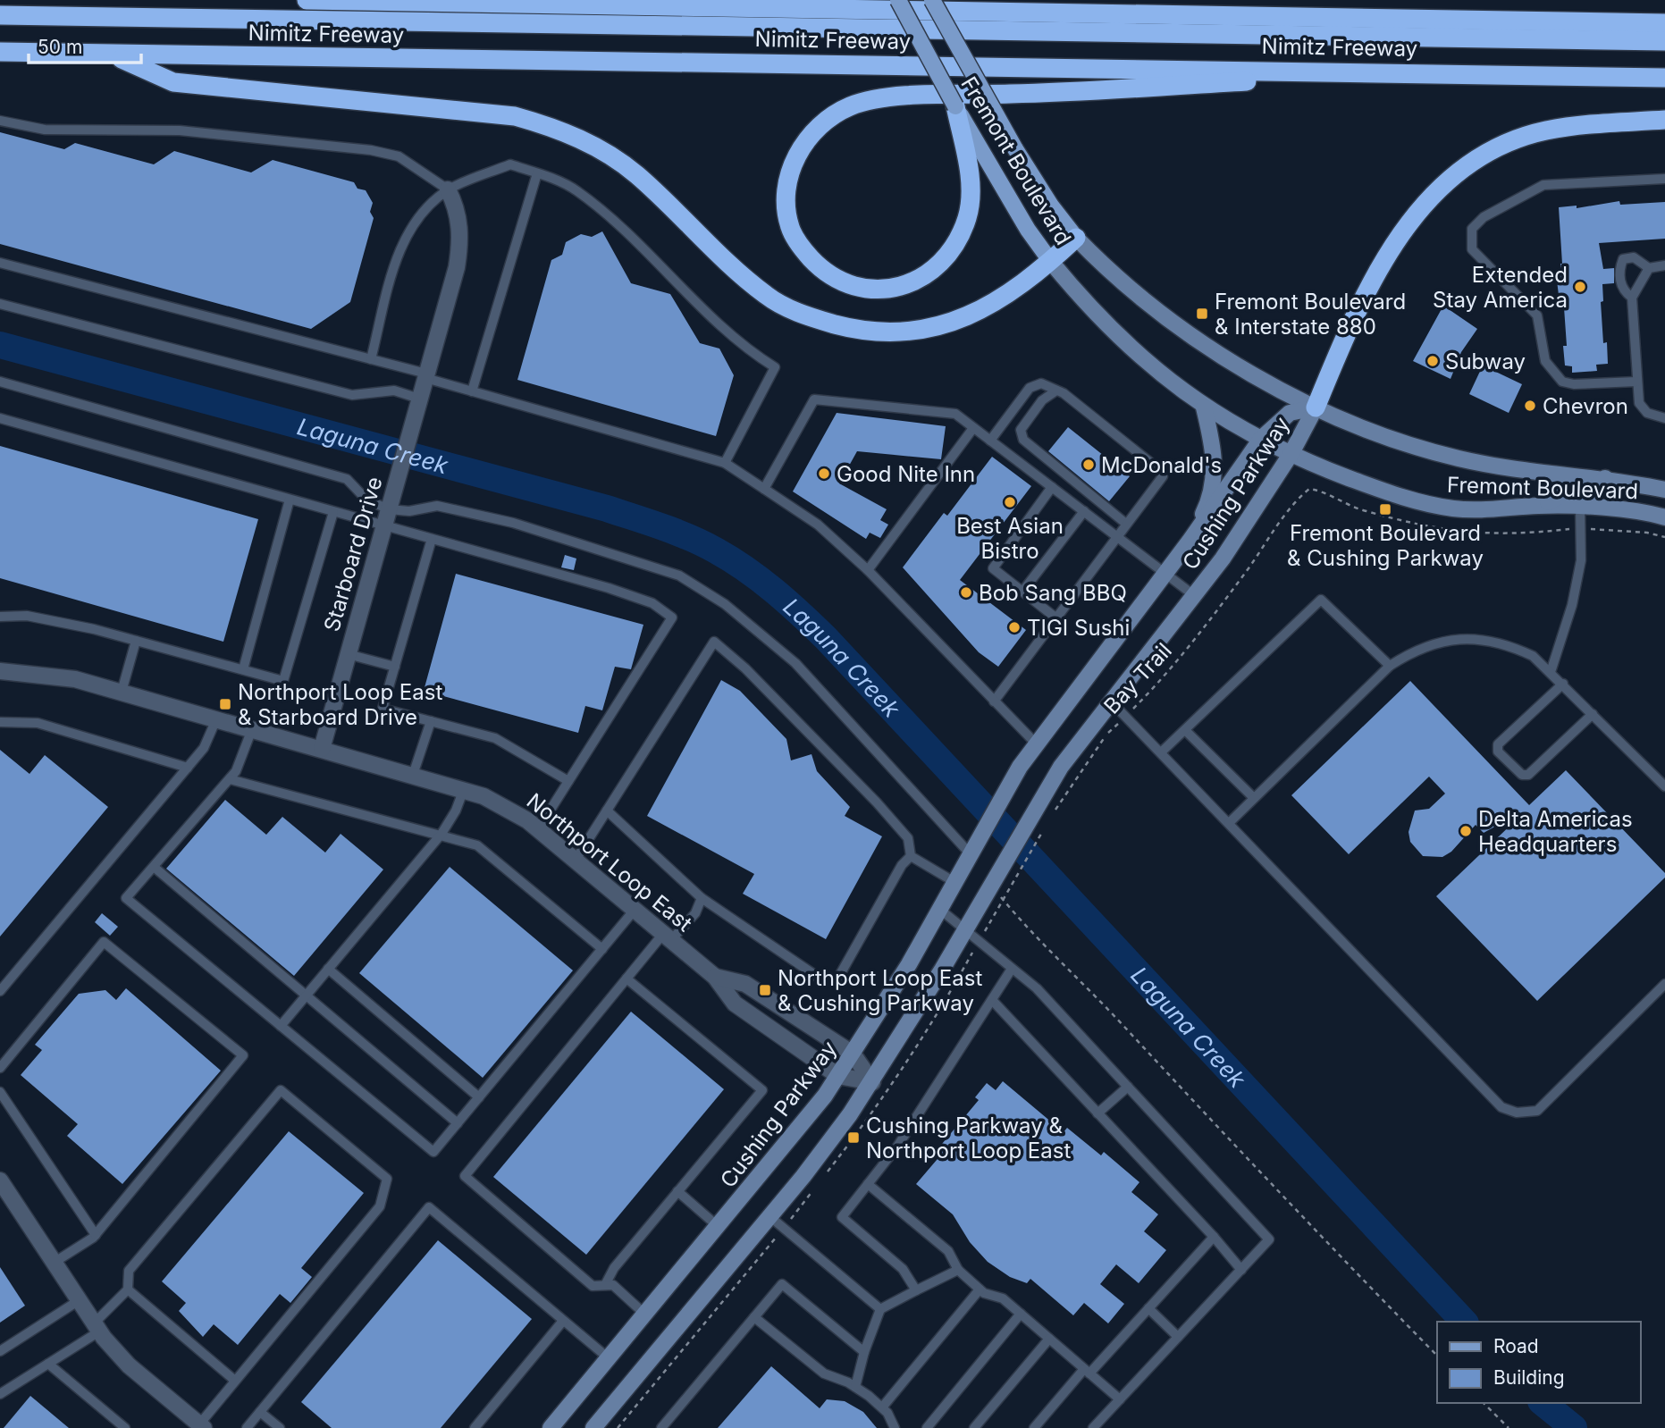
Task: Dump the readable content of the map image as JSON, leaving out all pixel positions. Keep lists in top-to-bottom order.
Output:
{
  "streets": {
    "highway": ["Nimitz Freeway"],
    "main road": ["Fremont Boulevard", "Cushing Parkway"],
    "street": ["Starboard Drive", "Northport Loop East"],
    "path": ["Bay Trail"]
  },
  "crossings": [
    ["Fremont Boulevard", "Cushing Parkway"],
    ["Cushing Parkway", "Northport Loop East"],
    ["Starboard Drive", "Northport Loop East"]
  ],
  "water": ["Laguna Creek"],
  "places": {
    "other": [
      "Extended Stay America",
      "Subway",
      "Chevron",
      "McDonald's",
      "Good Nite Inn",
      "Best Asian Bistro",
      "Bob Sang BBQ",
      "TIGI Sushi",
      "Delta Americas Headquarters"
    ],
    "transit": [
      "Fremont Boulevard & Interstate 880",
      "Fremont Boulevard & Cushing Parkway",
      "Northport Loop East & Starboard Drive",
      "Northport Loop East & Cushing Parkway",
      "Cushing Parkway & Northport Loop East"
    ]
  },
  "legend": ["Road", "Building"],
  "scale_bar": "50 m"
}
